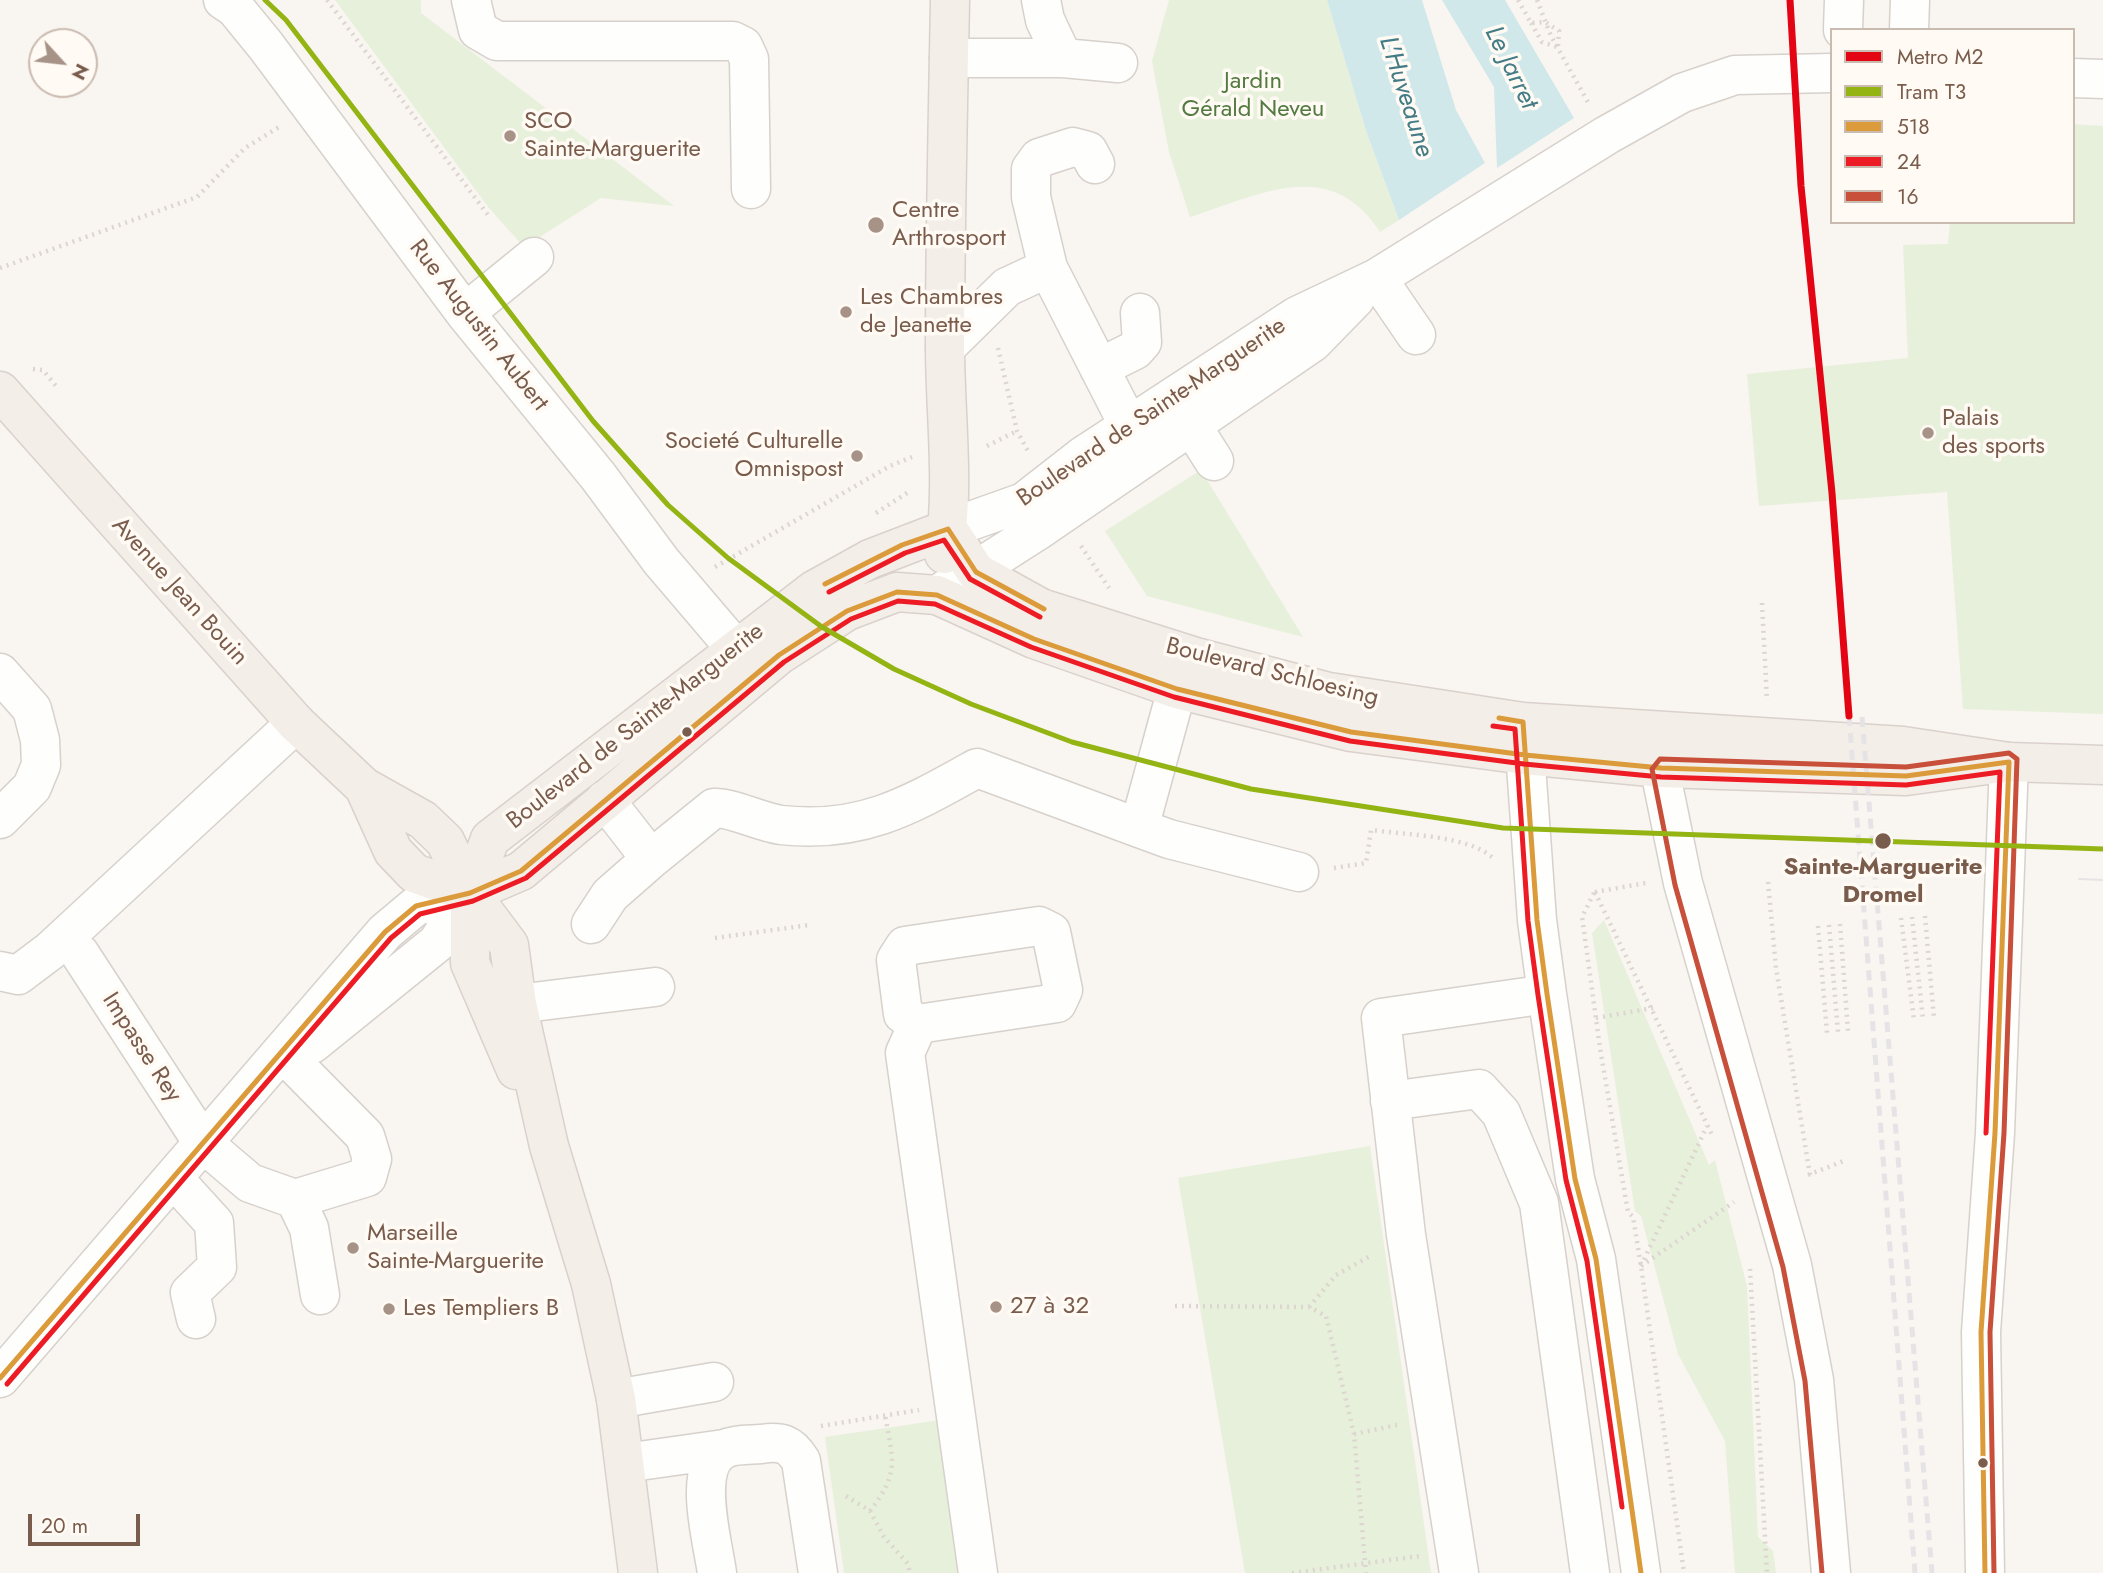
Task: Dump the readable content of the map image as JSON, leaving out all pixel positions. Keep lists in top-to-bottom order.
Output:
{
  "streets": {
    "main road": ["Boulevard de Sainte-Marguerite", "Avenue Jean Bouin", "Boulevard Schloesing"],
    "street": ["Rue Augustin Aubert", "Impasse Rey"]
  },
  "crossings": [
    ["Rue Augustin Aubert", "Boulevard de Sainte-Marguerite"],
    ["Boulevard de Sainte-Marguerite", "Avenue Jean Bouin"],
    ["Boulevard de Sainte-Marguerite", "Boulevard Schloesing"],
    ["Boulevard de Sainte-Marguerite", "Impasse Rey"]
  ],
  "water": ["Le Jarret", "L'Huveaune"],
  "parks": ["Jardin Gérald Neveu"],
  "places": [
    "SCO Sainte-Marguerite",
    "Centre Arthrosport",
    "Les Chambres de Jeanette",
    "Palais des sports",
    "Societé Culturelle Omnispost",
    "Sainte-Marguerite Dromel",
    "Marseille Sainte-Marguerite",
    "27 à 32",
    "Les Templiers B"
  ],
  "lines": [
    "metro line M2",
    "tram line T3",
    "transit line 518",
    "transit line 24",
    "transit line 16"
  ],
  "legend": [
    "Metro M2",
    "Tram T3",
    "518",
    "24",
    "16"
  ],
  "scale_bar": "20 m",
  "north": "bottom right"
}
